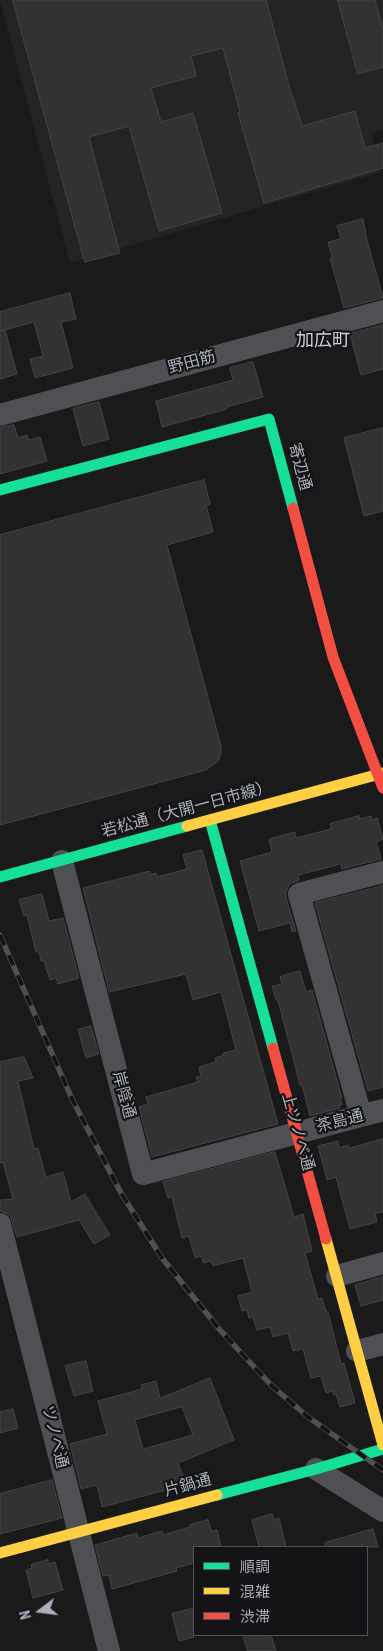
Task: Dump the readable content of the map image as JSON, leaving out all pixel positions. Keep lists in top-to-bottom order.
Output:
{
  "streets": {
    "street": [
      "野田筋",
      "寄辺通",
      "若松通（大開一日市線）",
      "岸陰通",
      "茶島通",
      "上ツノベ通",
      "ツノベ通",
      "片鍋通"
    ]
  },
  "crossings": [
    ["寄辺通", "若松通（大開一日市線）"],
    ["若松通（大開一日市線）", "岸陰通"],
    ["若松通（大開一日市線）", "上ツノベ通"],
    ["岸陰通", "茶島通"],
    ["岸陰通", "上ツノベ通"],
    ["茶島通", "上ツノベ通"],
    ["ツノベ通", "片鍋通"]
  ],
  "districts": ["加広町"],
  "legend": ["順調", "混雑", "渋滞"],
  "north": "left"
}
